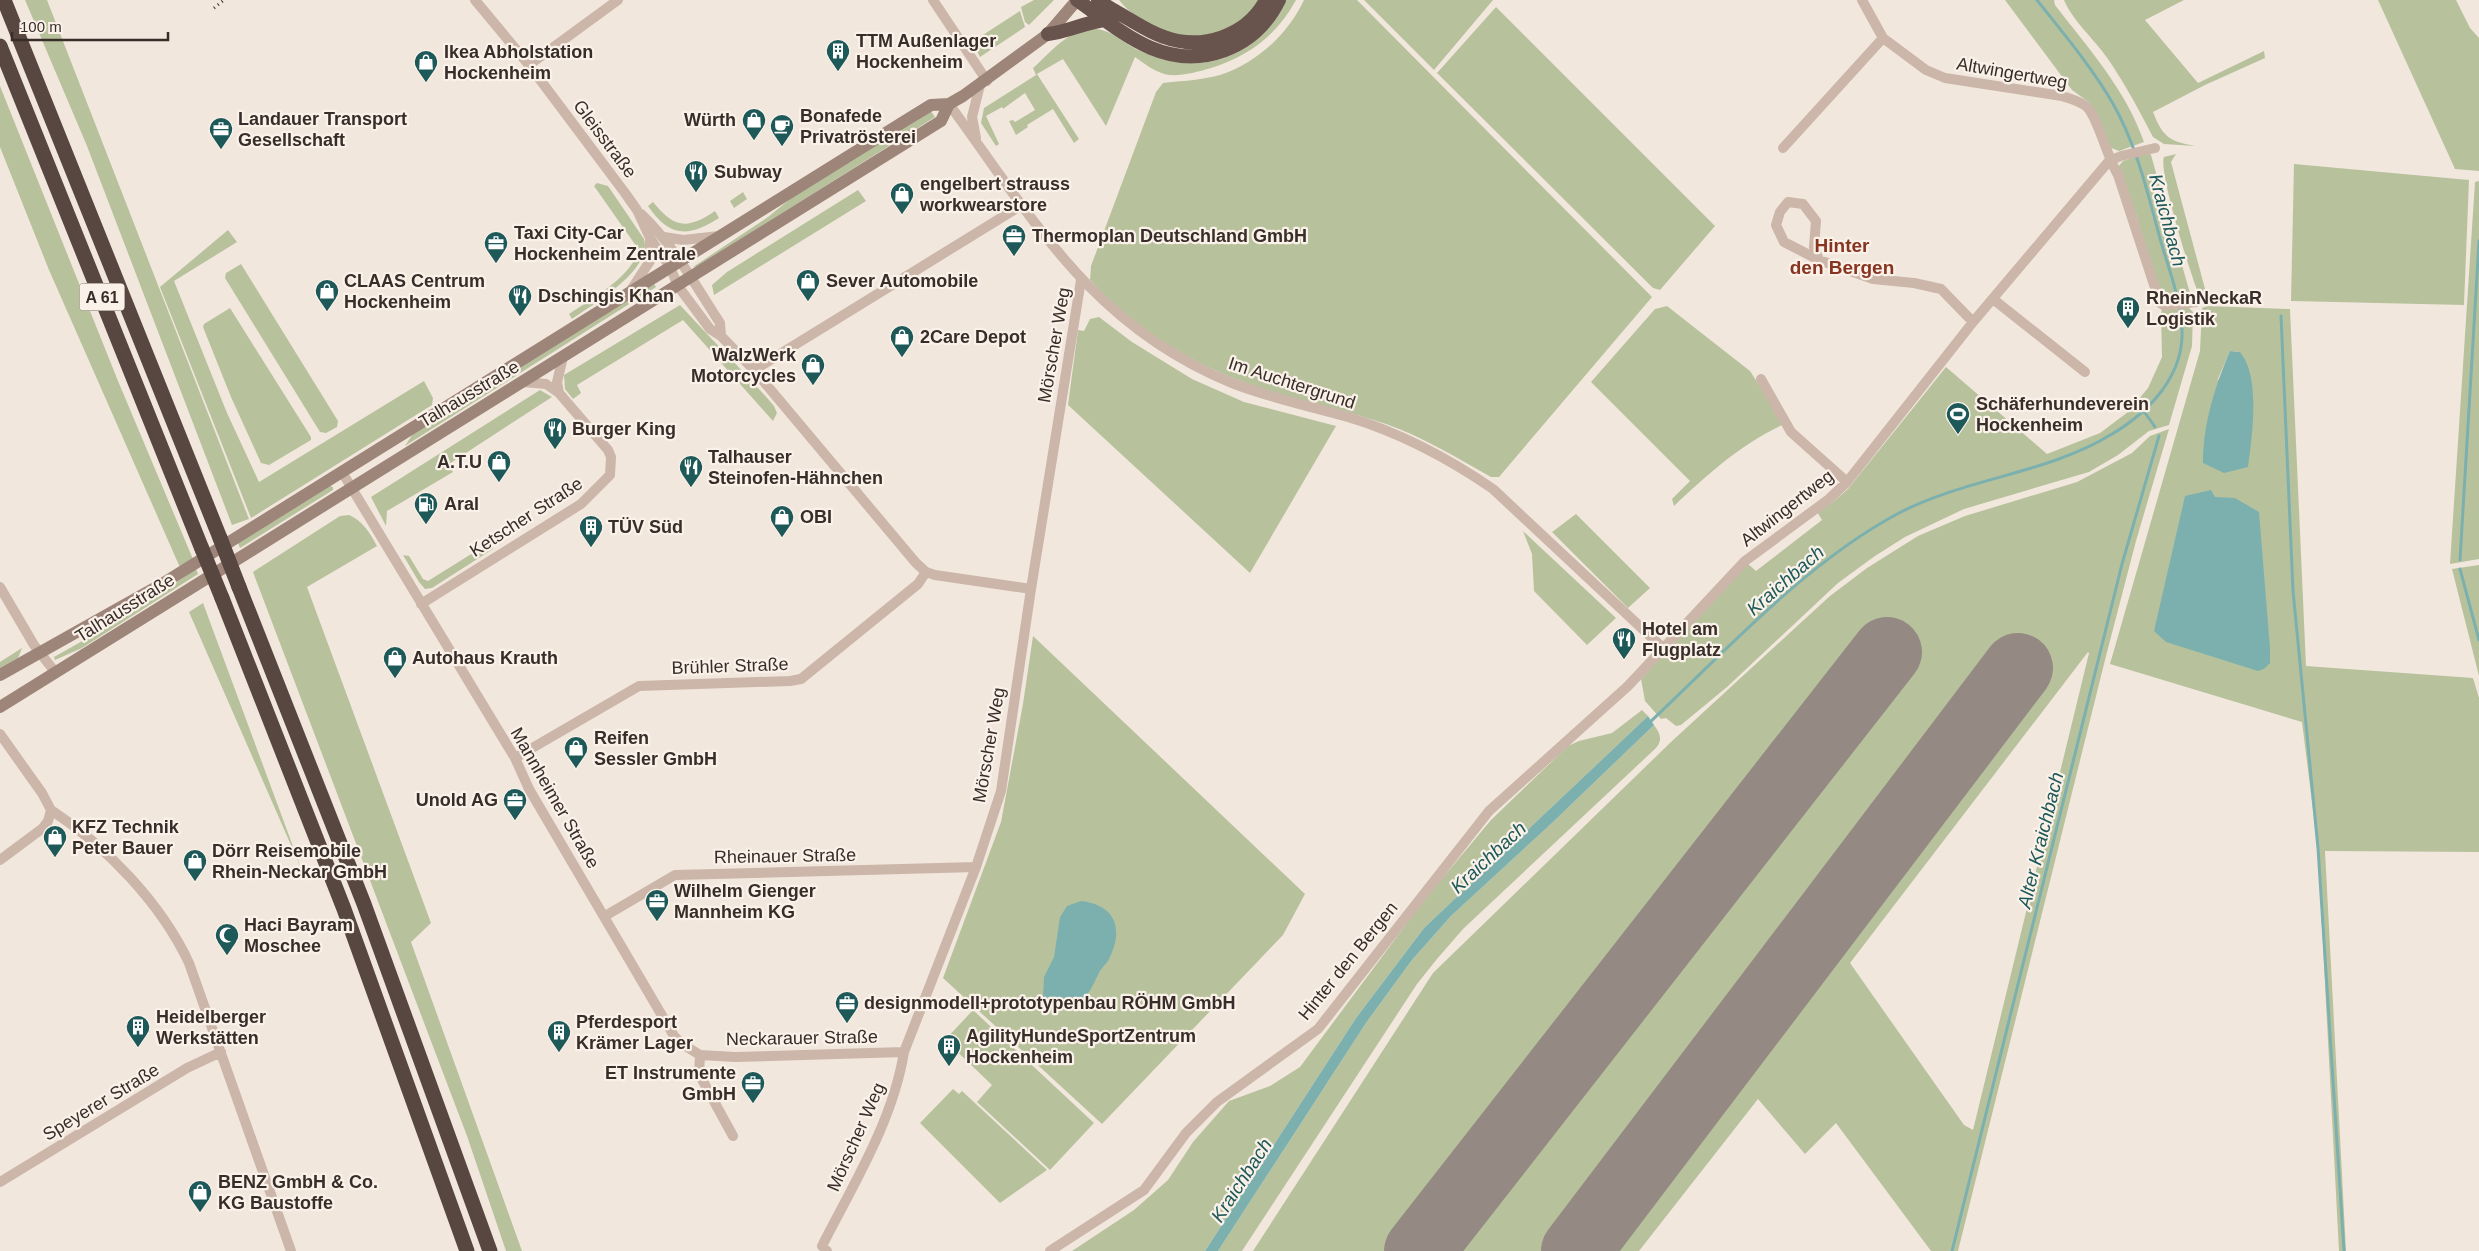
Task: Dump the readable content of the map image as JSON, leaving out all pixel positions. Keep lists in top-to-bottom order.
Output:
{
  "streets": {
    "highway": ["A 61"],
    "main road": ["Talhausstraße"],
    "street": [
      "Altwingertweg",
      "Gleisstraße",
      "Mörscher Weg",
      "Im Auchtergrund",
      "Ketscher Straße",
      "Brühler Straße",
      "Mannheimer Straße",
      "Rheinauer Straße",
      "Hinter den Bergen",
      "Neckarauer Straße",
      "Speyerer Straße"
    ]
  },
  "crossings": [
    ["Altwingertweg", "Im Auchtergrund"],
    ["Altwingertweg", "Hinter den Bergen"],
    ["Gleisstraße", "Talhausstraße"],
    ["Mörscher Weg", "Im Auchtergrund"],
    ["Mörscher Weg", "Rheinauer Straße"],
    ["Mörscher Weg", "Neckarauer Straße"],
    ["Im Auchtergrund", "Talhausstraße"],
    ["Talhausstraße", "Ketscher Straße"],
    ["Talhausstraße", "Mannheimer Straße"],
    ["Ketscher Straße", "Mannheimer Straße"],
    ["Brühler Straße", "Mannheimer Straße"],
    ["Mannheimer Straße", "Rheinauer Straße"],
    ["Mannheimer Straße", "Neckarauer Straße"]
  ],
  "districts": ["Hinter den Bergen"],
  "water": ["Kraichbach", "Alter Kraichbach"],
  "places": {
    "building": [
      "TTM Außenlager Hockenheim",
      "RheinNeckaR Logistik",
      "TÜV Süd",
      "Heidelberger Werkstätten",
      "Pferdesport Krämer Lager",
      "AgilityHundeSportZentrum Hockenheim"
    ],
    "shop": [
      "Ikea Abholstation Hockenheim",
      "Würth",
      "engelbert strauss workwearstore",
      "Sever Automobile",
      "CLAAS Centrum Hockenheim",
      "2Care Depot",
      "WalzWerk Motorcycles",
      "A.T.U",
      "OBI",
      "Autohaus Krauth",
      "Reifen Sessler GmbH",
      "KFZ Technik Peter Bauer",
      "Dörr Reisemobile Rhein-Neckar GmbH",
      "BENZ GmbH & Co. KG Baustoffe"
    ],
    "cafe": ["Bonafede Privatrösterei"],
    "office": [
      "Landauer Transport Gesellschaft",
      "Thermoplan Deutschland GmbH",
      "Taxi City-Car Hockenheim Zentrale",
      "Unold AG",
      "Wilhelm Gienger Mannheim KG",
      "designmodell+prototypenbau RÖHM GmbH",
      "ET Instrumente GmbH"
    ],
    "restaurant": [
      "Subway",
      "Dschingis Khan",
      "Burger King",
      "Talhauser Steinofen-Hähnchen",
      "Hotel am Flugplatz"
    ],
    "sports": ["Schäferhundeverein Hockenheim"],
    "fuel station": ["Aral"],
    "mosque": ["Haci Bayram Moschee"]
  },
  "scale_bar": "100 m"
}
